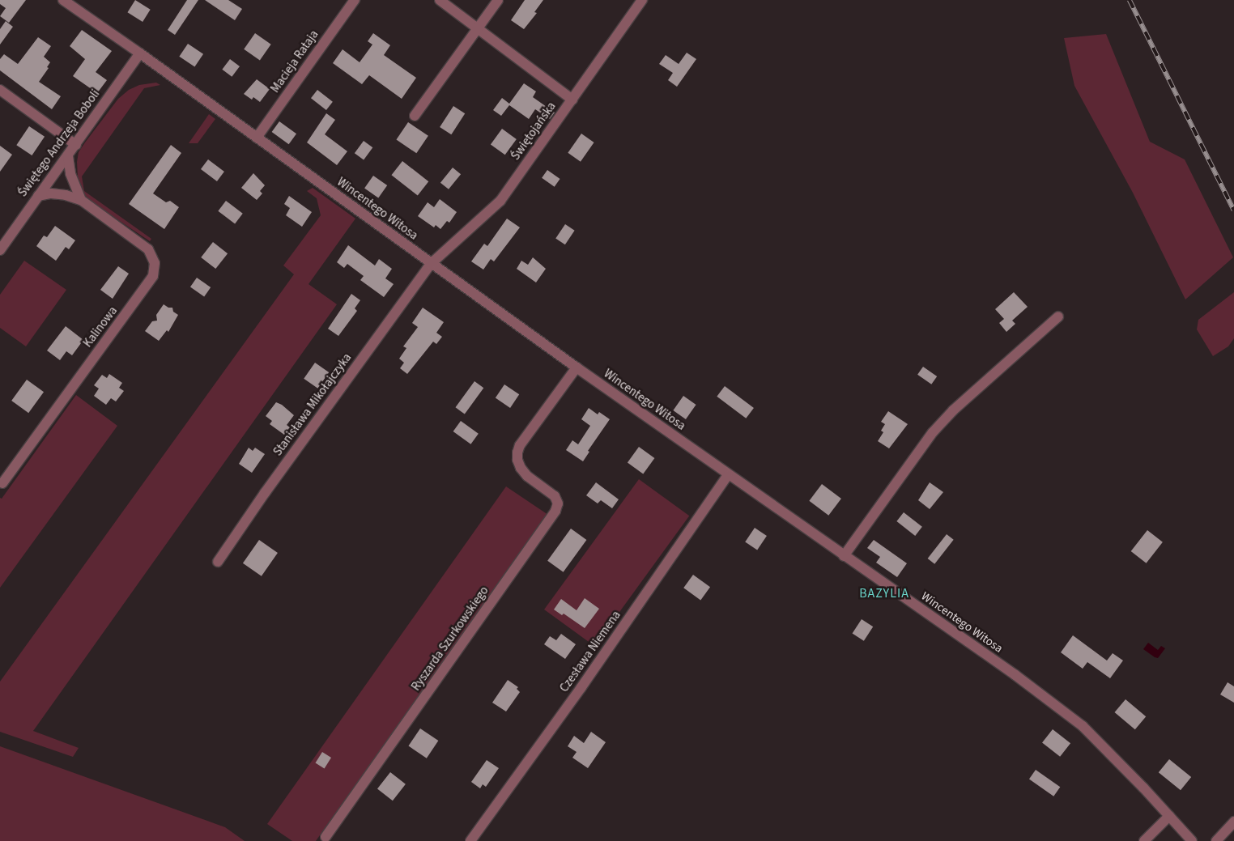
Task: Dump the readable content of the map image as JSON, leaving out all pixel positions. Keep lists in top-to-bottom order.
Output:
{
  "streets": {
    "street": [
      "Macieja Rataja",
      "Świętojańska",
      "Świętego Andrzeja Boboli",
      "Wincentego Witosa",
      "Kalinowa",
      "Stanisława Mikołajczyka",
      "Ryszarda Szurkowskiego",
      "Czesława Niemena"
    ]
  },
  "crossings": [
    ["Macieja Rataja", "Wincentego Witosa"],
    ["Świętojańska", "Wincentego Witosa"],
    ["Świętojańska", "Stanisława Mikołajczyka"],
    ["Świętego Andrzeja Boboli", "Wincentego Witosa"],
    ["Świętego Andrzeja Boboli", "Kalinowa"],
    ["Wincentego Witosa", "Stanisława Mikołajczyka"],
    ["Wincentego Witosa", "Ryszarda Szurkowskiego"],
    ["Wincentego Witosa", "Czesława Niemena"]
  ],
  "districts": ["BAZYLIA"]
}
